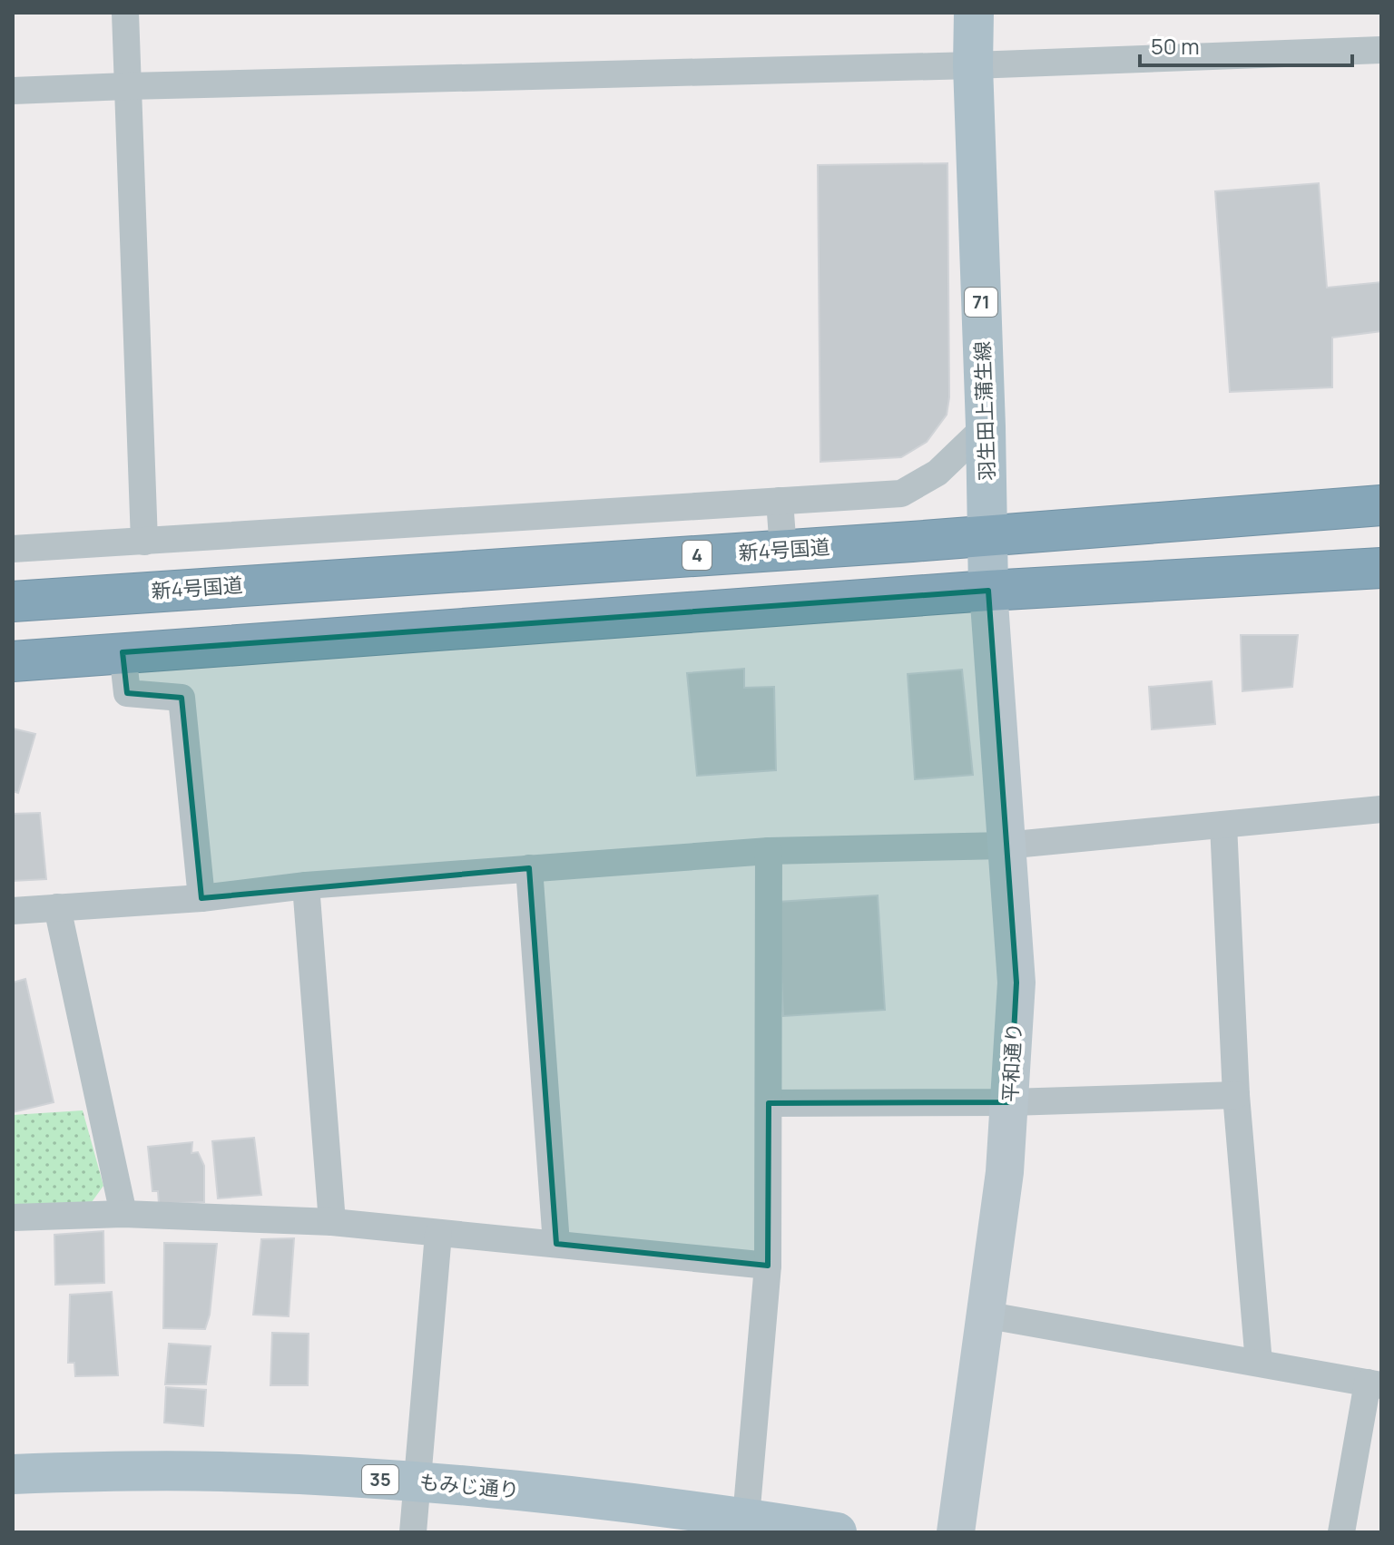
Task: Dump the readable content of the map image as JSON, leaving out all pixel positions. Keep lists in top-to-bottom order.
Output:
{
  "streets": {
    "highway": ["新4号国道", "4"],
    "main road": [
      "71",
      "羽生田上蒲生線",
      "35",
      "もみじ通り"
    ],
    "street": ["平和通り"]
  },
  "crossings": [
    ["羽生田上蒲生線", "新4号国道"],
    ["羽生田上蒲生線", "平和通り"]
  ],
  "scale_bar": "50 m"
}
